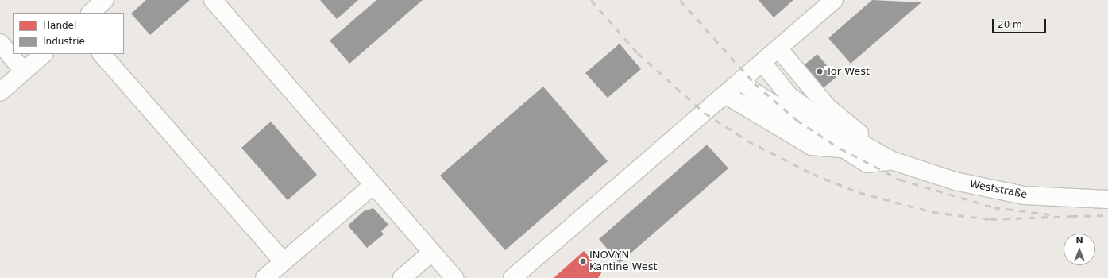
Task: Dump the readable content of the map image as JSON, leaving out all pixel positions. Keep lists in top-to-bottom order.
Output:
{
  "streets": {
    "street": ["Weststraße"]
  },
  "places": ["Tor West", "INOVYN Kantine West"],
  "legend": ["Handel", "Industrie"],
  "scale_bar": "20 m",
  "north": "top"
}
